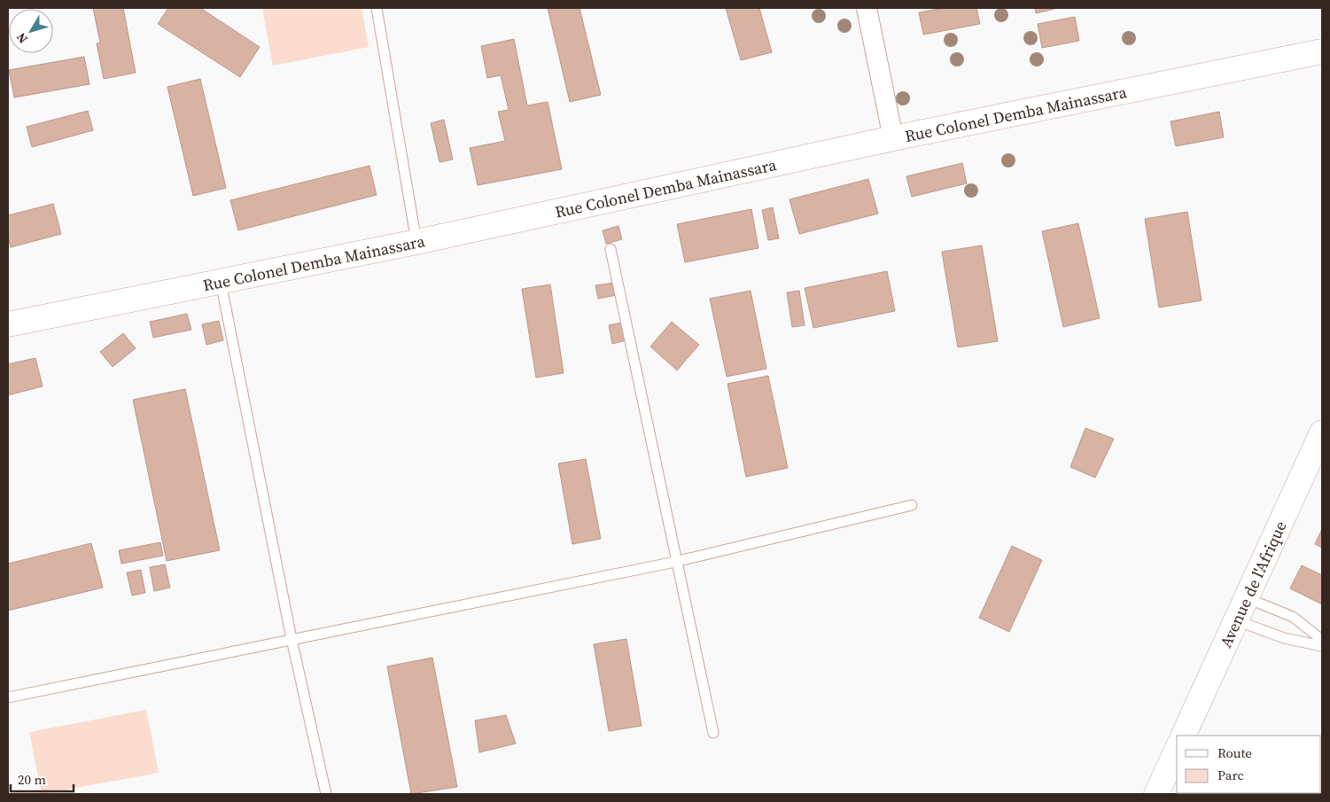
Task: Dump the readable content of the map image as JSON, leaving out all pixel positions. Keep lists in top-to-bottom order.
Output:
{
  "streets": {
    "street": ["Rue Colonel Demba Mainassara", "Avenue de l'Afrique"]
  },
  "legend": ["Route", "Parc"],
  "scale_bar": "20 m",
  "north": "bottom left"
}
